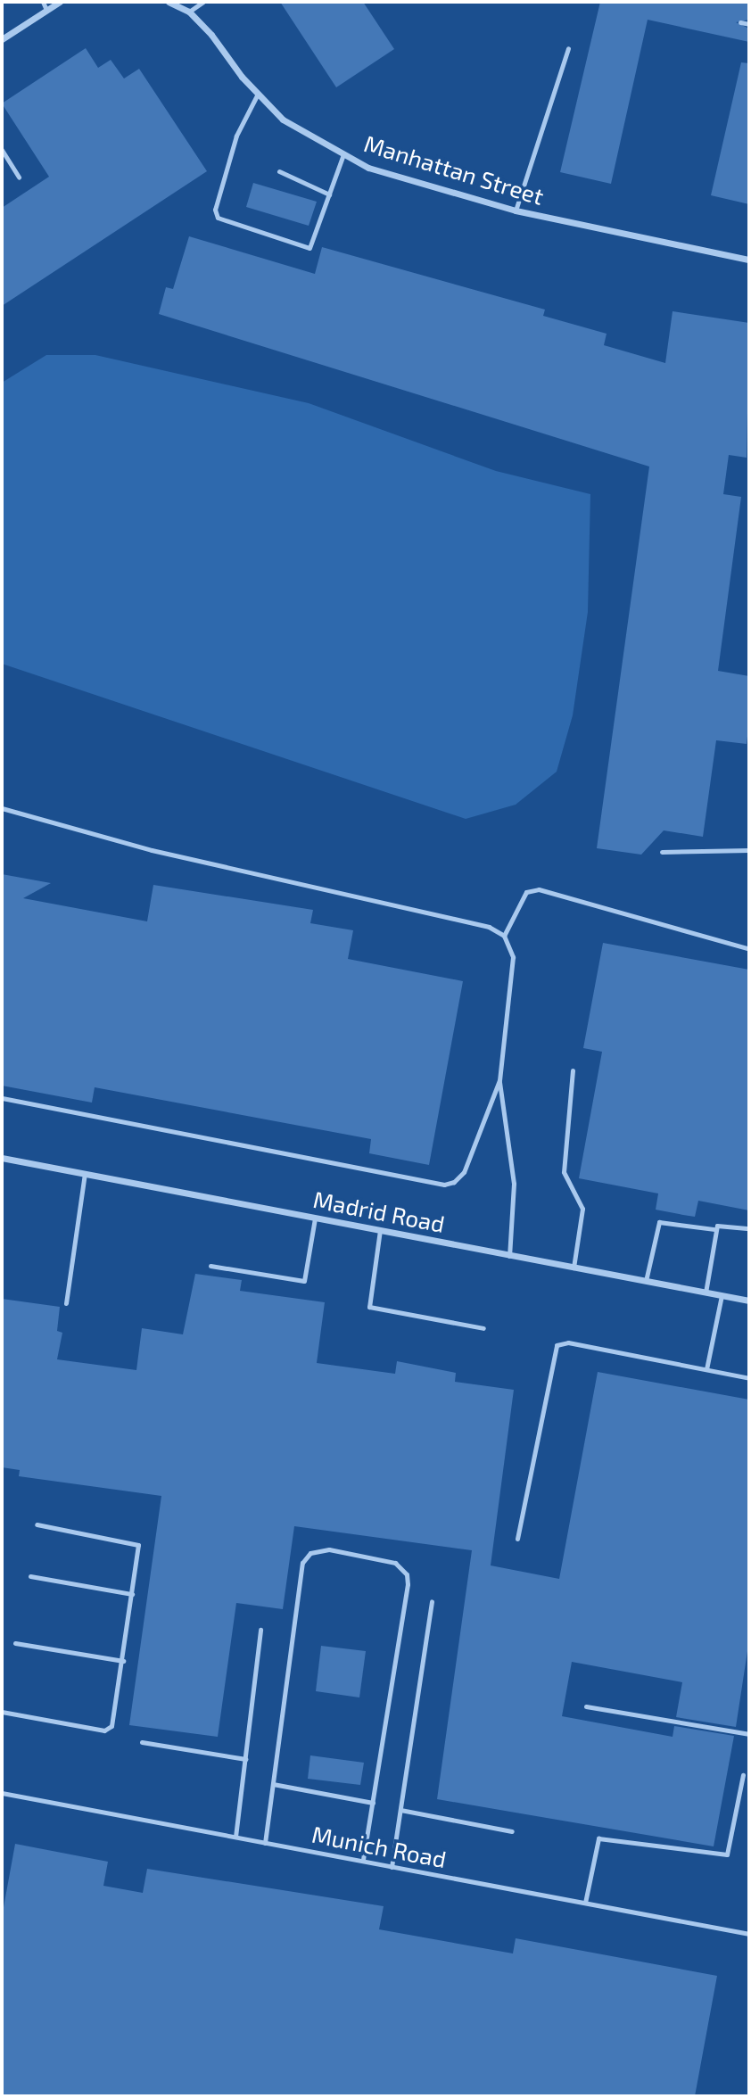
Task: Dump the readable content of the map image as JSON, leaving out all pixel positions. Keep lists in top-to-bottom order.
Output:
{
  "streets": {
    "street": ["Manhattan Street", "Madrid Road"],
    "lane": ["Munich Road"]
  }
}
